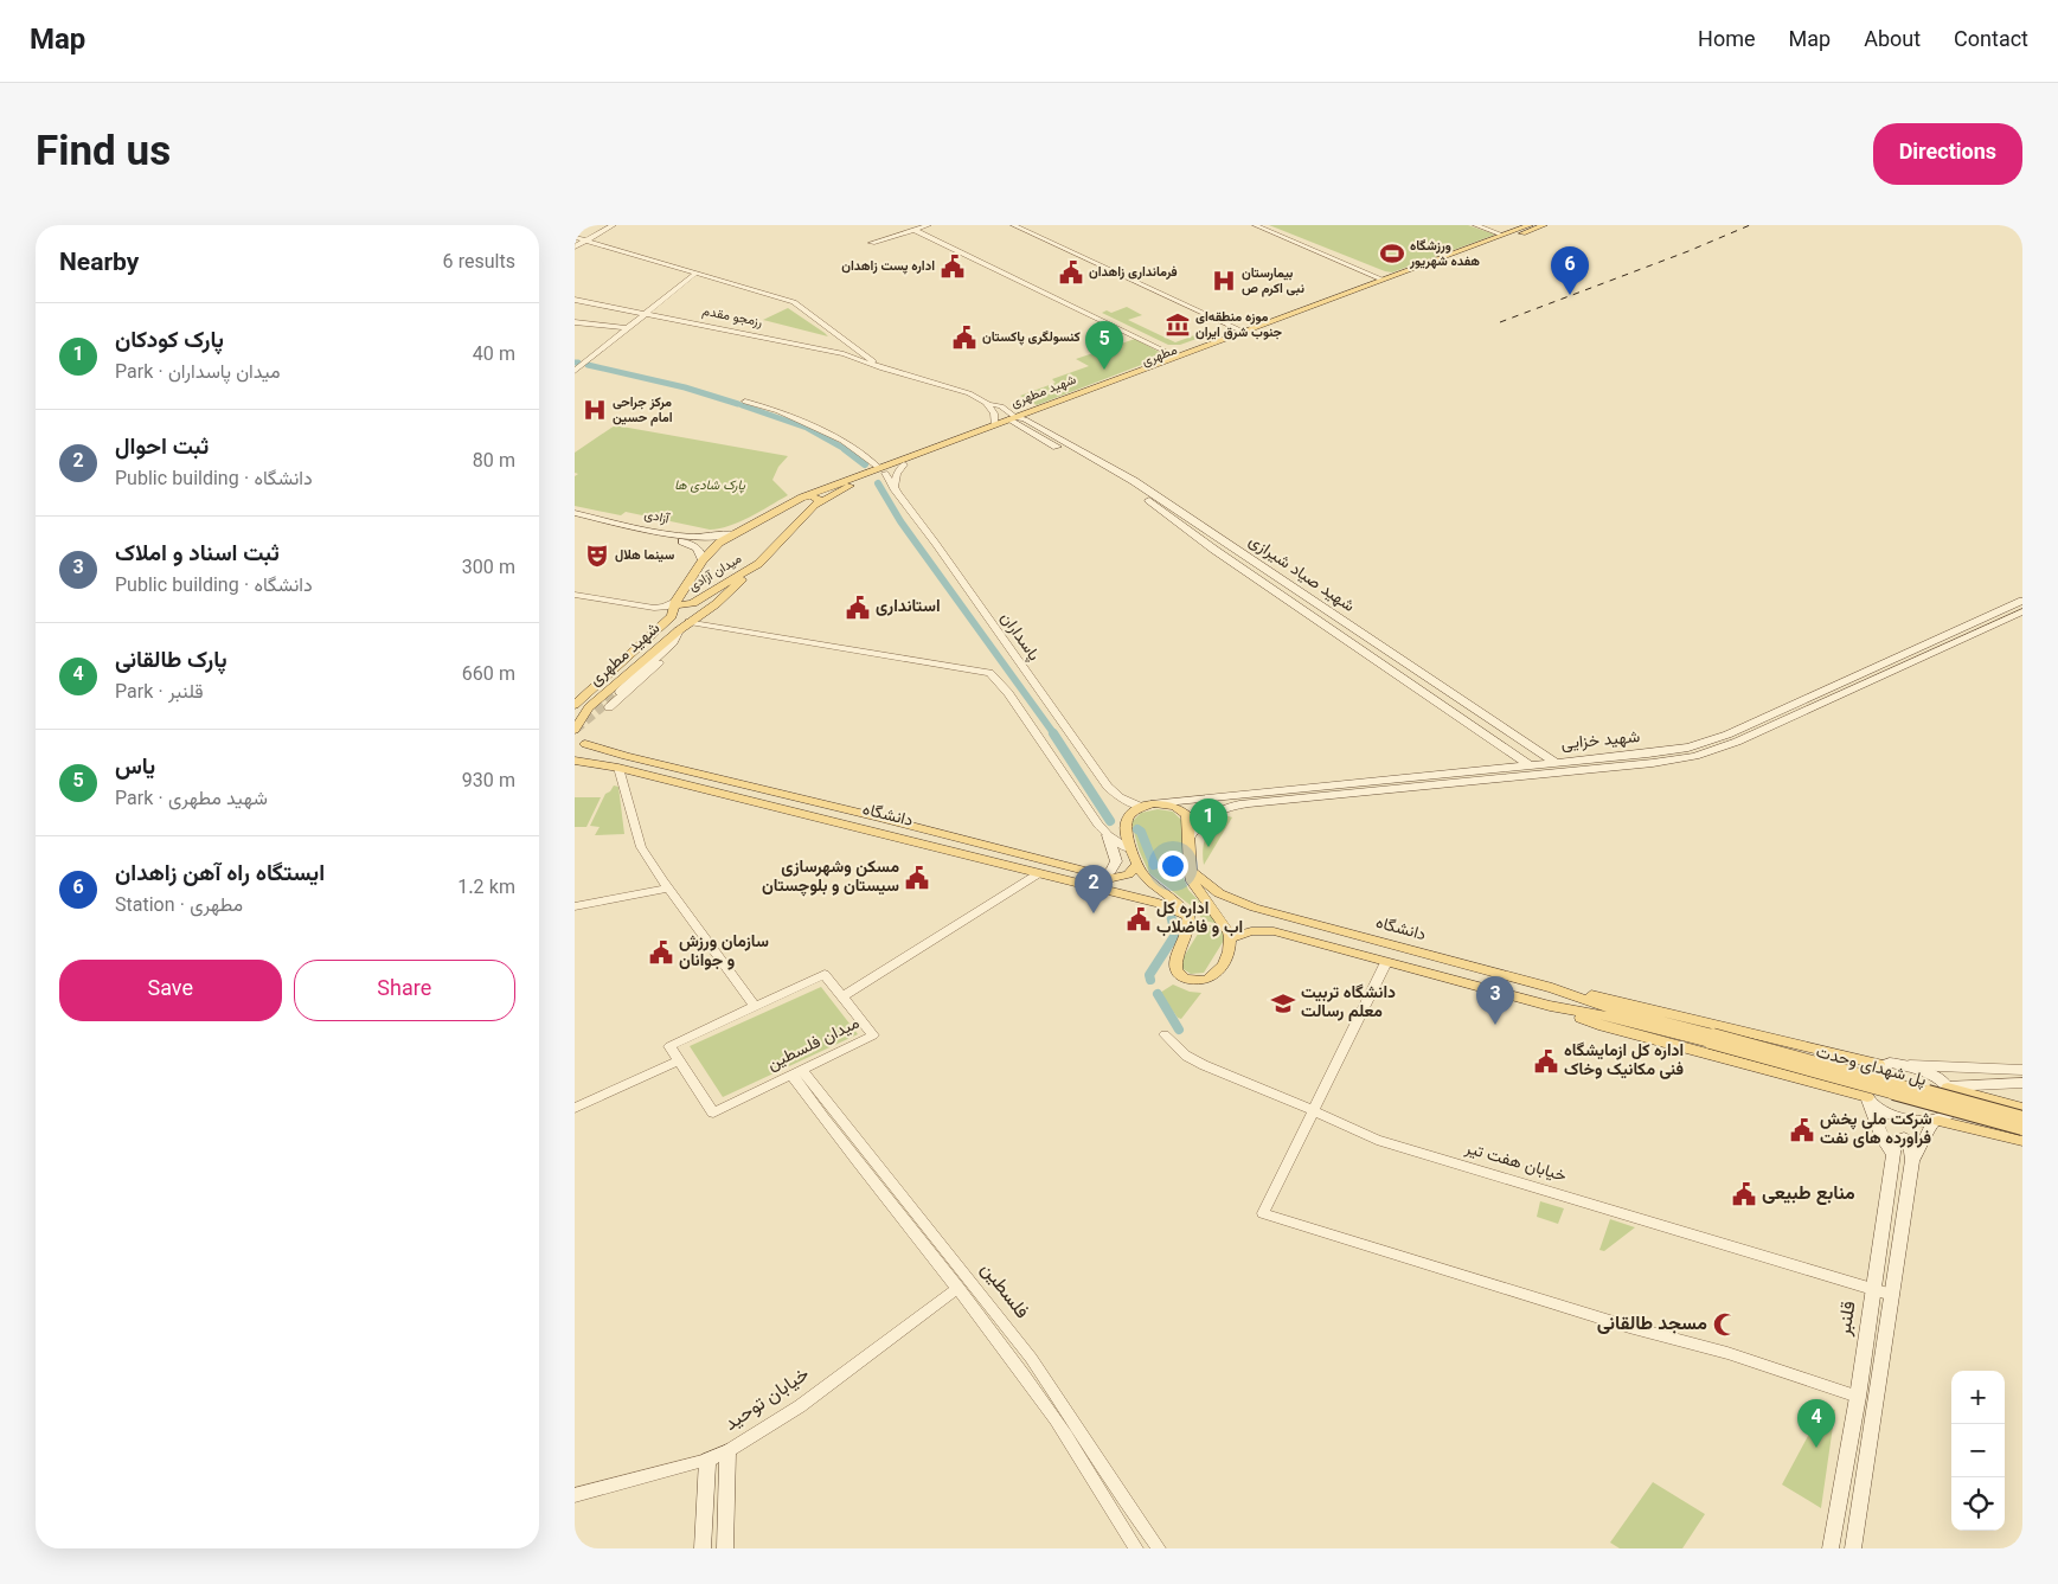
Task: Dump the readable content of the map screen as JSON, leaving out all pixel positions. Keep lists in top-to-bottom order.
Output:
{
  "streets": {
    "main road": [
      "مطهری",
      "شهید مطهری",
      "آزادی",
      "میدان آزادی",
      "شهید صیاد شیرازی",
      "شهید خزایی",
      "دانشگاه",
      "پل شهدای وحدت",
      "قلنبر",
      "خیابان توحید"
    ],
    "street": [
      "رزمجو مقدم",
      "پاسداران",
      "میدان فلسطین",
      "خیابان هفت تیر",
      "فلسطین"
    ]
  },
  "crossings": [
    ["مطهری", "شهید مطهری"],
    ["مطهری", "شهید صیاد شیرازی"],
    ["مطهری", "پاسداران"],
    ["شهید مطهری", "میدان آزادی"],
    ["شهید مطهری", "شهید صیاد شیرازی"],
    ["شهید مطهری", "پاسداران"],
    ["آزادی", "میدان آزادی"],
    ["شهید صیاد شیرازی", "شهید خزایی"],
    ["میدان فلسطین", "فلسطین"],
    ["خیابان هفت تیر", "قلنبر"],
    ["فلسطین", "خیابان توحید"]
  ],
  "parks": ["پارک شادی ها"],
  "places": {
    "sports": ["ورزشگاه هفده شهریور"],
    "public building": [
      "اداره پست زاهدان",
      "فرمانداری زاهدان",
      "کنسولگری پاکستان",
      "استانداری",
      "مسکن وشهرسازی سیستان و بلوچستان",
      "اداره کل اب و فاضلاب",
      "سازمان ورزش و جوانان",
      "اداره کل ازمایشگاه فنی مکانیک وخاک",
      "شرکت ملی پخش فراورده های نفت",
      "منابع طبیعی"
    ],
    "hospital": ["بیمارستان نبی اکرم ص", "مرکز جراحی امام حسین"],
    "museum": ["موزه منطقه‌ای جنوب شرق ایران"],
    "theatre": ["سینما هلال"],
    "school or university": ["دانشگاه تربیت معلم رسالت"],
    "mosque": ["مسجد طالقانی"]
  },
  "page": {
    "header": "Map",
    "nav": [
      "Home",
      "Map",
      "About",
      "Contact"
    ],
    "title": "Find us",
    "buttons": [
      "Directions",
      ["Save", "Share"]
    ],
    "heading": ["Nearby", "6 results"],
    "pins": [
      "6",
      "5",
      "1",
      "2",
      "3",
      "4"
    ],
    "list": [
      {
        "mark": "1",
        "name": "پارک کودکان",
        "note": "Park · میدان پاسداران",
        "value": "40 m"
      },
      {
        "mark": "2",
        "name": "ثبت احوال",
        "note": "Public building · دانشگاه",
        "value": "80 m"
      },
      {
        "mark": "3",
        "name": "ثبت اسناد و املاک",
        "note": "Public building · دانشگاه",
        "value": "300 m"
      },
      {
        "mark": "4",
        "name": "پارک طالقانی",
        "note": "Park · قلنبر",
        "value": "660 m"
      },
      {
        "mark": "5",
        "name": "یاس",
        "note": "Park · شهید مطهری",
        "value": "930 m"
      },
      {
        "mark": "6",
        "name": "ایستگاه راه آهن زاهدان",
        "note": "Station · مطهری",
        "value": "1.2 km"
      }
    ],
    "map_buttons": ["+", "−"]
  }
}
